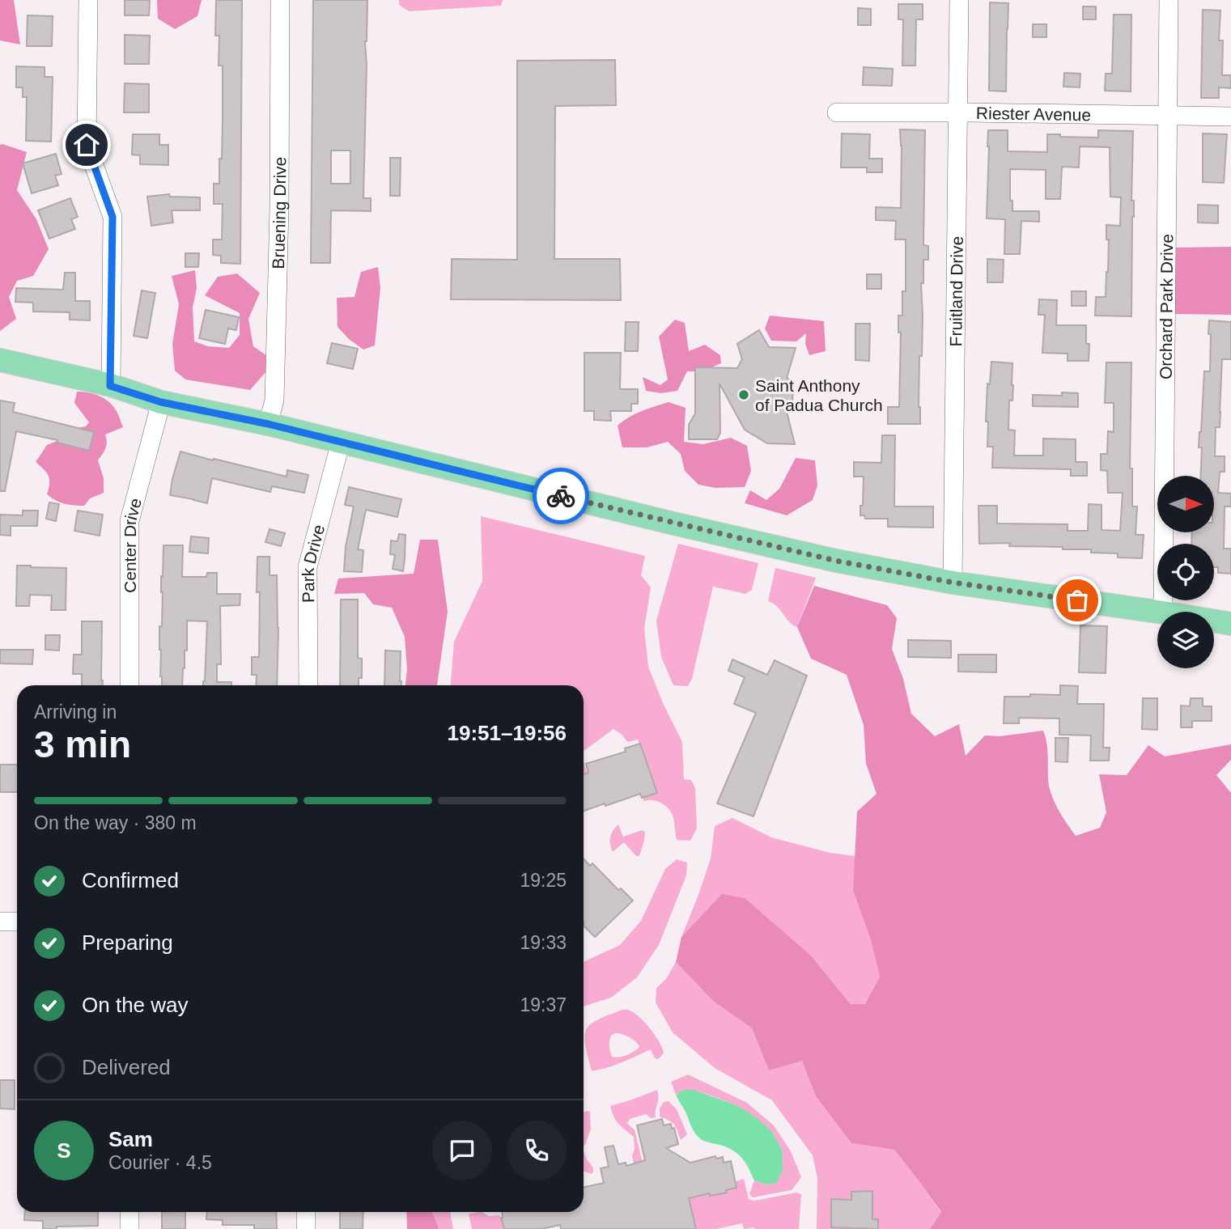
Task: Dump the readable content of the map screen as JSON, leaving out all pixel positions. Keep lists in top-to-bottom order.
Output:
{
  "streets": {
    "street": [
      "Riester Avenue",
      "Bruening Drive",
      "Fruitland Drive",
      "Orchard Park Drive",
      "Center Drive",
      "Park Drive"
    ]
  },
  "crossings": [
    ["Riester Avenue", "Fruitland Drive"],
    ["Riester Avenue", "Orchard Park Drive"]
  ],
  "places": ["Saint Anthony of Padua Church"],
  "north": "right",
  "page": {
    "heading": ["3 min", "Arriving in", "19:51–19:56"],
    "panel": ["Sam", "Courier · 4.5"],
    "bar": "On the way · 380 m",
    "list": [
      ["Confirmed", "19:25"],
      ["Preparing", "19:33"],
      ["On the way", "19:37"],
      "Delivered"
    ],
    "round": "S"
  }
}
